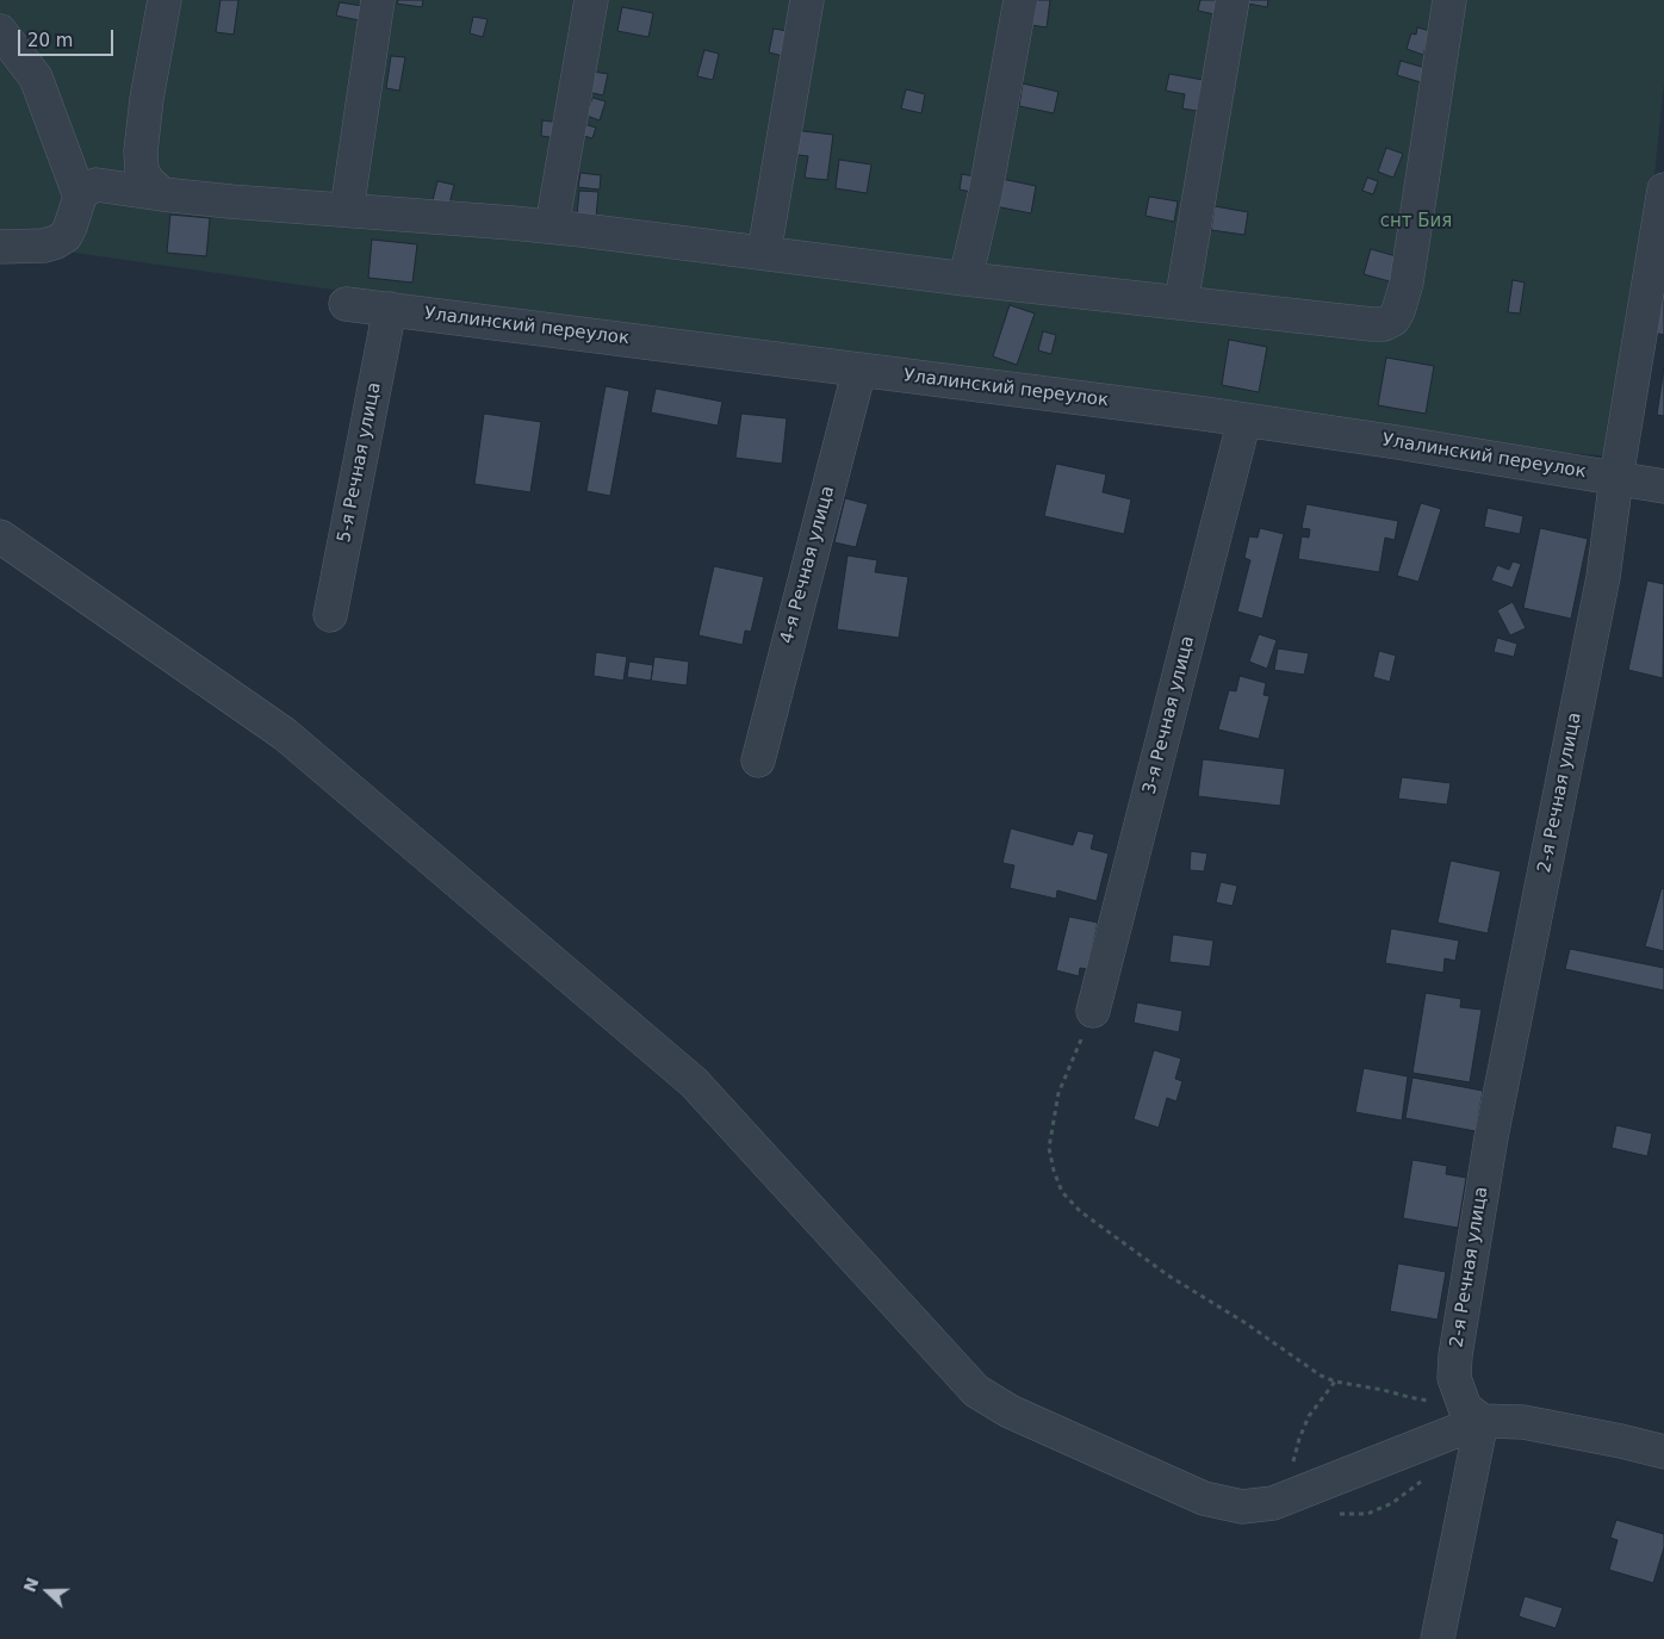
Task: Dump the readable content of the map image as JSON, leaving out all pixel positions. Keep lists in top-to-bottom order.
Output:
{
  "streets": {
    "street": [
      "Улалинский переулок",
      "5-я Речная улица",
      "4-я Речная улица",
      "3-я Речная улица",
      "2-я Речная улица"
    ]
  },
  "crossings": [
    ["Улалинский переулок", "5-я Речная улица"],
    ["Улалинский переулок", "4-я Речная улица"],
    ["Улалинский переулок", "3-я Речная улица"],
    ["Улалинский переулок", "2-я Речная улица"]
  ],
  "parks": ["снт Бия"],
  "scale_bar": "20 m",
  "north": "left"
}
